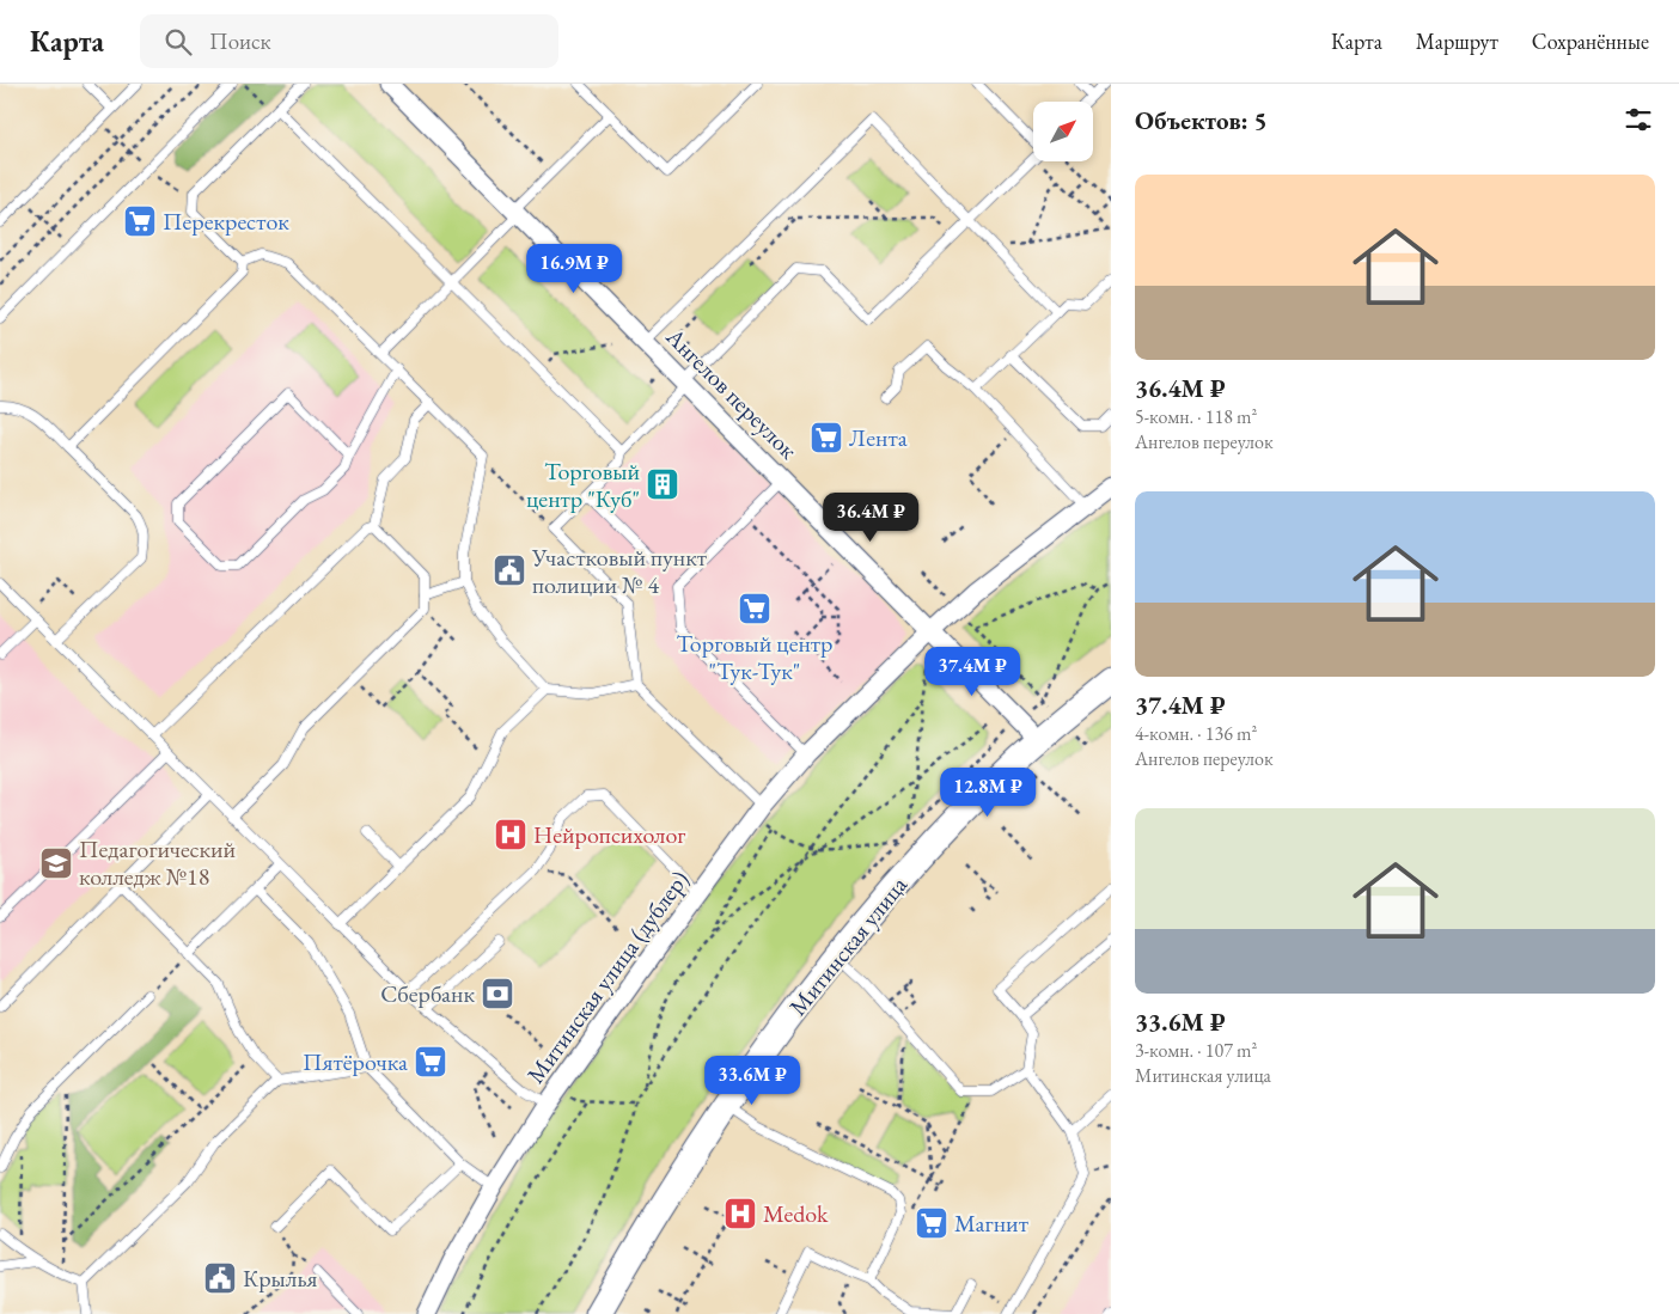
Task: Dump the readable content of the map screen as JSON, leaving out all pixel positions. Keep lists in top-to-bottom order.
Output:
{
  "streets": {
    "main road": ["Митинская улица"],
    "street": ["Ангелов переулок", "Митинская улица (дублер)"]
  },
  "crossings": [
    ["Ангелов переулок", "Митинская улица"],
    ["Ангелов переулок", "Митинская улица (дублер)"]
  ],
  "places": {
    "supermarket": [
      "Перекресток",
      "Лента",
      "Торговый центр \"Тук-Тук\"",
      "Пятёрочка",
      "Магнит"
    ],
    "building": ["Торговый центр \"Куб\""],
    "public building": ["Участковый пункт полиции № 4", "Крылья"],
    "hospital": ["Нейропсихолог", "Medok"],
    "school or university": ["Педагогический колледж №18"],
    "bank": ["Сбербанк"]
  },
  "north": "top right",
  "page": {
    "header": "Карта",
    "search": "Поиск",
    "nav": ["Карта", "Маршрут", "Сохранённые"],
    "heading": "Объектов: 5",
    "list": [
      {
        "name": "36.4M ₽",
        "note": "5-комн. · 118 m² · Ангелов переулок"
      },
      {
        "name": "37.4M ₽",
        "note": "4-комн. · 136 m² · Ангелов переулок"
      },
      {
        "name": "33.6M ₽",
        "note": "3-комн. · 107 m² · Митинская улица"
      }
    ],
    "price": [
      "16.9M ₽",
      "36.4M ₽",
      "37.4M ₽",
      "12.8M ₽",
      "33.6M ₽"
    ]
  }
}
